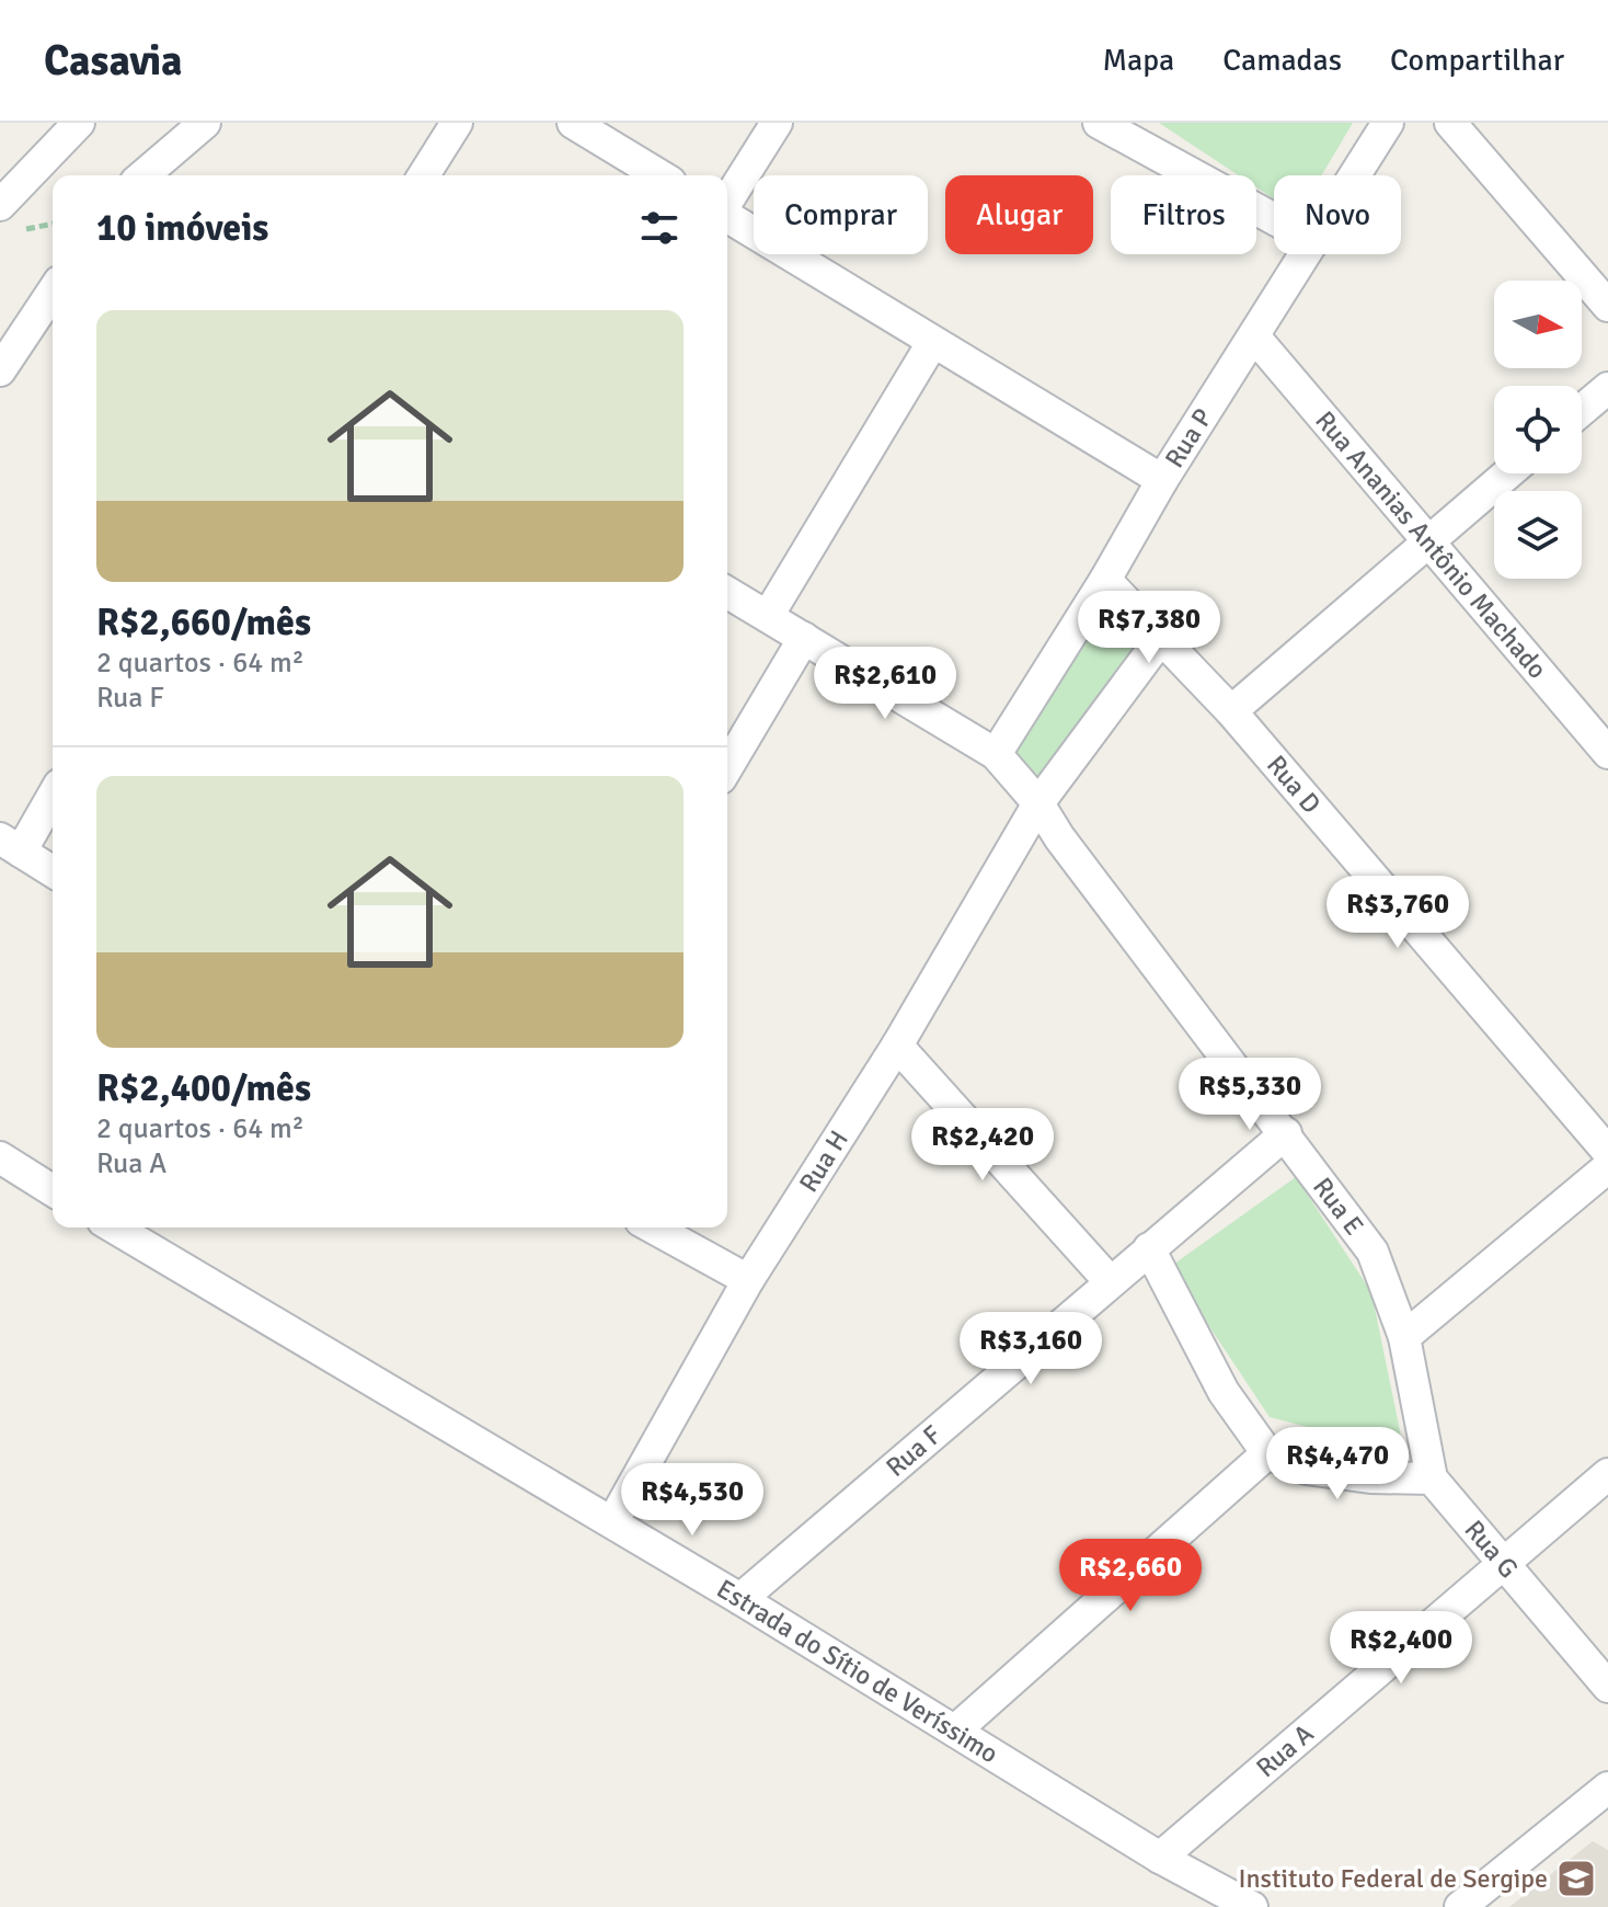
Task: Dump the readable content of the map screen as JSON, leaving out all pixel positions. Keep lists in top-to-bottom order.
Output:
{
  "streets": {
    "street": [
      "Rua P",
      "Rua Ananias Antônio Machado",
      "Rua D",
      "Rua H",
      "Rua E",
      "Rua F",
      "Rua G",
      "Estrada do Sítio de Veríssimo",
      "Rua A"
    ]
  },
  "crossings": [
    ["Rua P", "Rua Ananias Antônio Machado"],
    ["Rua P", "Rua D"],
    ["Rua D", "Rua H"],
    ["Rua H", "Rua E"],
    ["Rua H", "Estrada do Sítio de Veríssimo"],
    ["Rua E", "Rua F"],
    ["Rua E", "Rua G"],
    ["Rua F", "Estrada do Sítio de Veríssimo"],
    ["Rua G", "Rua A"],
    ["Estrada do Sítio de Veríssimo", "Rua A"]
  ],
  "places": {
    "school or university": ["Instituto Federal de Sergipe"]
  },
  "north": "right",
  "page": {
    "header": "Casavia",
    "nav": ["Mapa", "Camadas", "Compartilhar"],
    "chip": [
      "Comprar",
      "Alugar",
      "Filtros",
      "Novo"
    ],
    "heading": "10 imóveis",
    "list": [
      {
        "name": "R$2,660/mês",
        "note": "2 quartos · 64 m² · Rua F"
      },
      {
        "name": "R$2,400/mês",
        "note": "2 quartos · 64 m² · Rua A"
      }
    ],
    "price": [
      "R$7,380",
      "R$2,610",
      "R$3,760",
      "R$5,330",
      "R$2,420",
      "R$3,160",
      "R$4,470",
      "R$4,530",
      "R$2,660",
      "R$2,400"
    ]
  }
}
